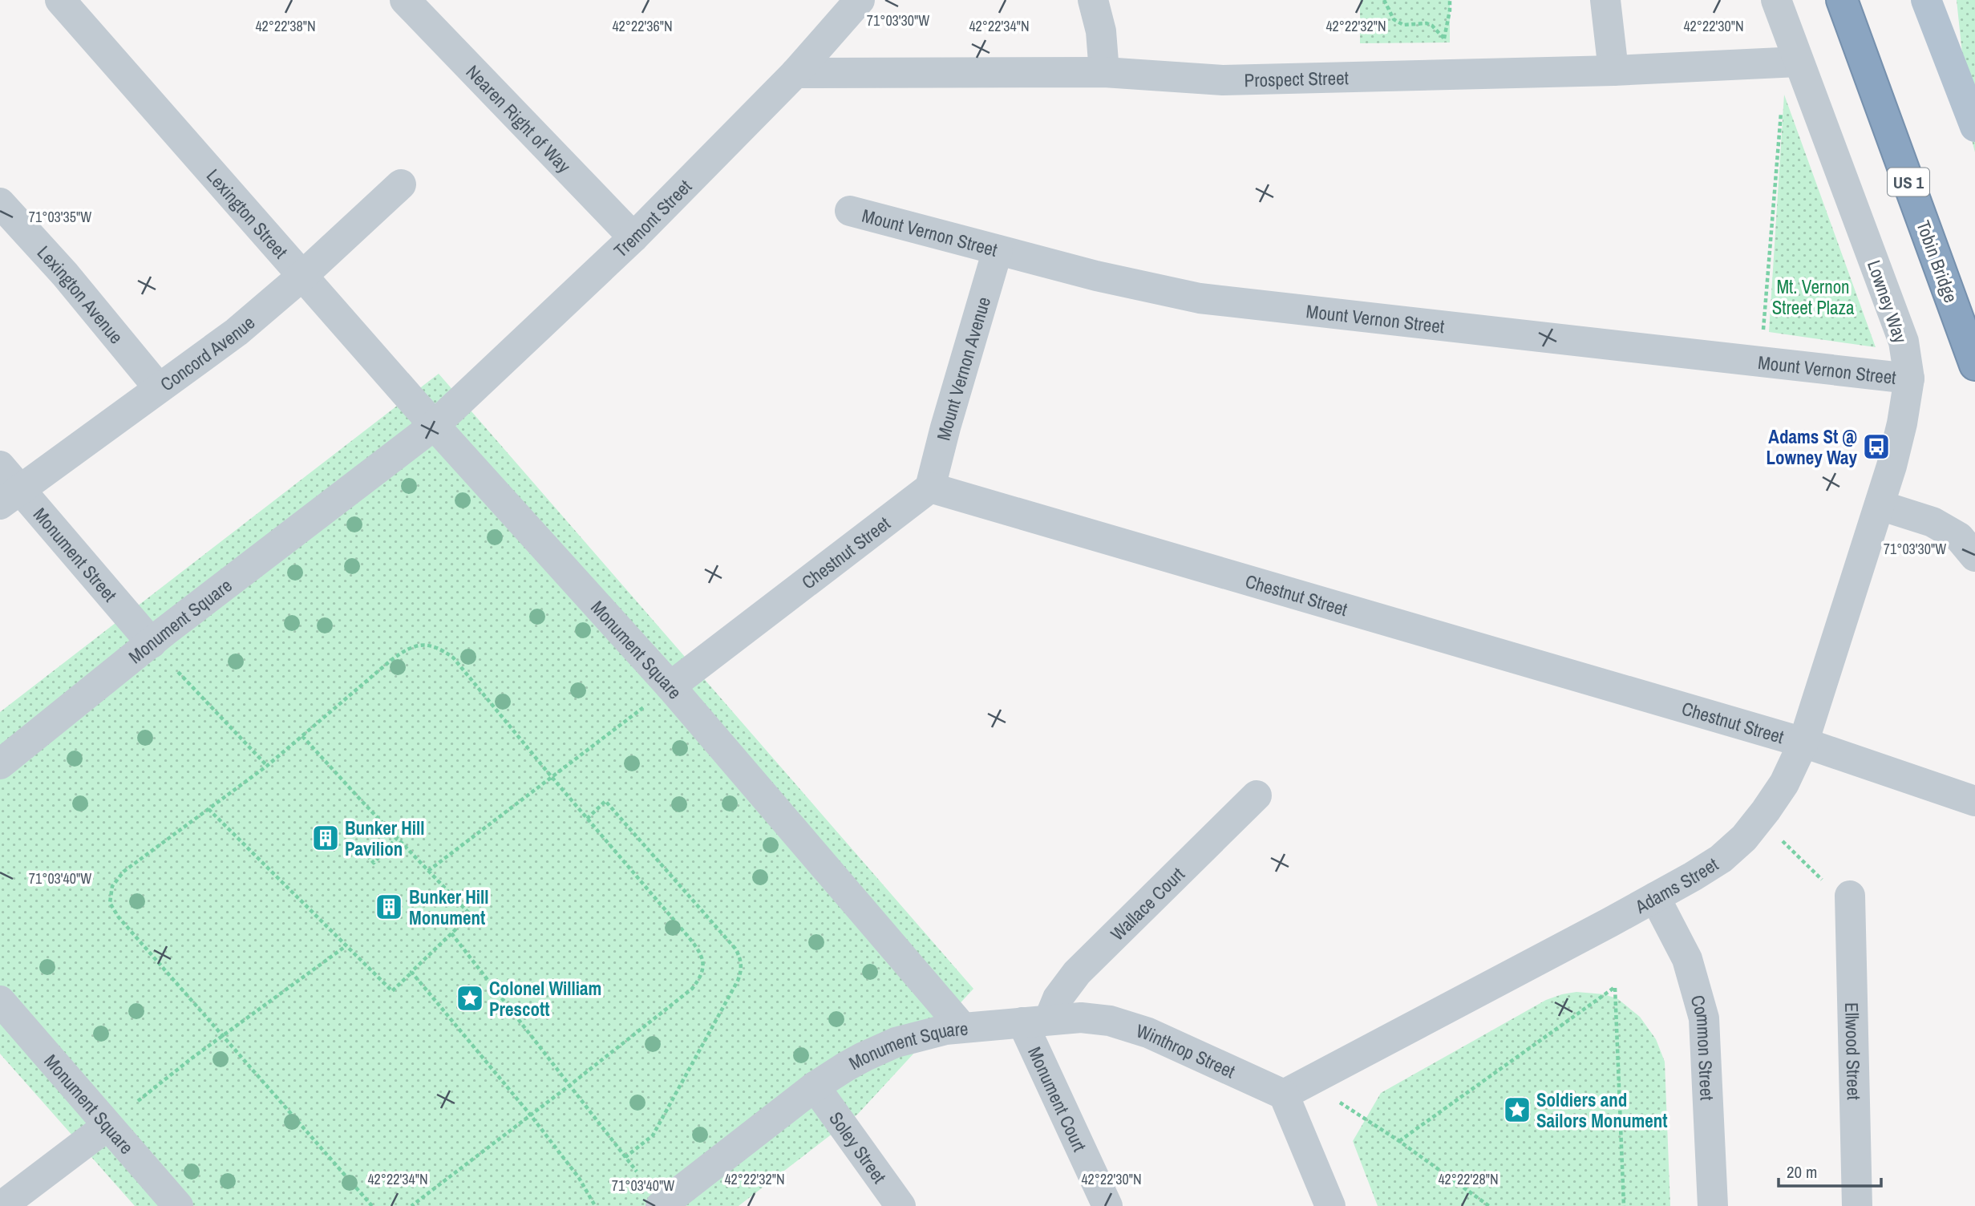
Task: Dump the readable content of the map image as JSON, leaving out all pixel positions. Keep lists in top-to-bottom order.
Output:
{
  "streets": {
    "highway": ["US 1", "Tobin Bridge"],
    "street": [
      "Prospect Street",
      "Nearen Right of Way",
      "Lexington Street",
      "Tremont Street",
      "Mount Vernon Street",
      "Lexington Avenue",
      "Lowney Way",
      "Concord Avenue",
      "Mount Vernon Avenue",
      "Chestnut Street",
      "Monument Street",
      "Monument Square",
      "Adams Street",
      "Wallace Court",
      "Common Street",
      "Winthrop Street",
      "Ellwood Street",
      "Monument Court",
      "Soley Street"
    ]
  },
  "crossings": [
    ["Prospect Street", "Tremont Street"],
    ["Prospect Street", "Lowney Way"],
    ["Nearen Right of Way", "Tremont Street"],
    ["Lexington Street", "Tremont Street"],
    ["Lexington Street", "Concord Avenue"],
    ["Lexington Street", "Monument Square"],
    ["Tremont Street", "Monument Square"],
    ["Mount Vernon Street", "Lowney Way"],
    ["Mount Vernon Street", "Mount Vernon Avenue"],
    ["Lexington Avenue", "Concord Avenue"],
    ["Lowney Way", "Adams Street"],
    ["Concord Avenue", "Monument Street"],
    ["Mount Vernon Avenue", "Chestnut Street"],
    ["Chestnut Street", "Monument Square"],
    ["Chestnut Street", "Adams Street"],
    ["Monument Street", "Monument Square"],
    ["Monument Square", "Winthrop Street"],
    ["Monument Square", "Soley Street"],
    ["Adams Street", "Common Street"],
    ["Adams Street", "Winthrop Street"],
    ["Wallace Court", "Winthrop Street"],
    ["Wallace Court", "Monument Court"],
    ["Winthrop Street", "Monument Court"]
  ],
  "parks": ["Mt. Vernon Street Plaza"],
  "places": {
    "bus stop": ["Adams St @ Lowney Way"],
    "building": ["Bunker Hill Pavilion", "Bunker Hill Monument"],
    "place": ["Colonel William Prescott", "Soldiers and Sailors Monument"]
  },
  "scale_bar": "20 m",
  "coordinates": [
    "71°03'30\"W",
    "42°22'38\"N",
    "42°22'36\"N",
    "42°22'34\"N",
    "42°22'32\"N",
    "42°22'30\"N",
    "71°03'35\"W",
    "71°03'40\"W",
    "42°22'28\"N"
  ]
}
